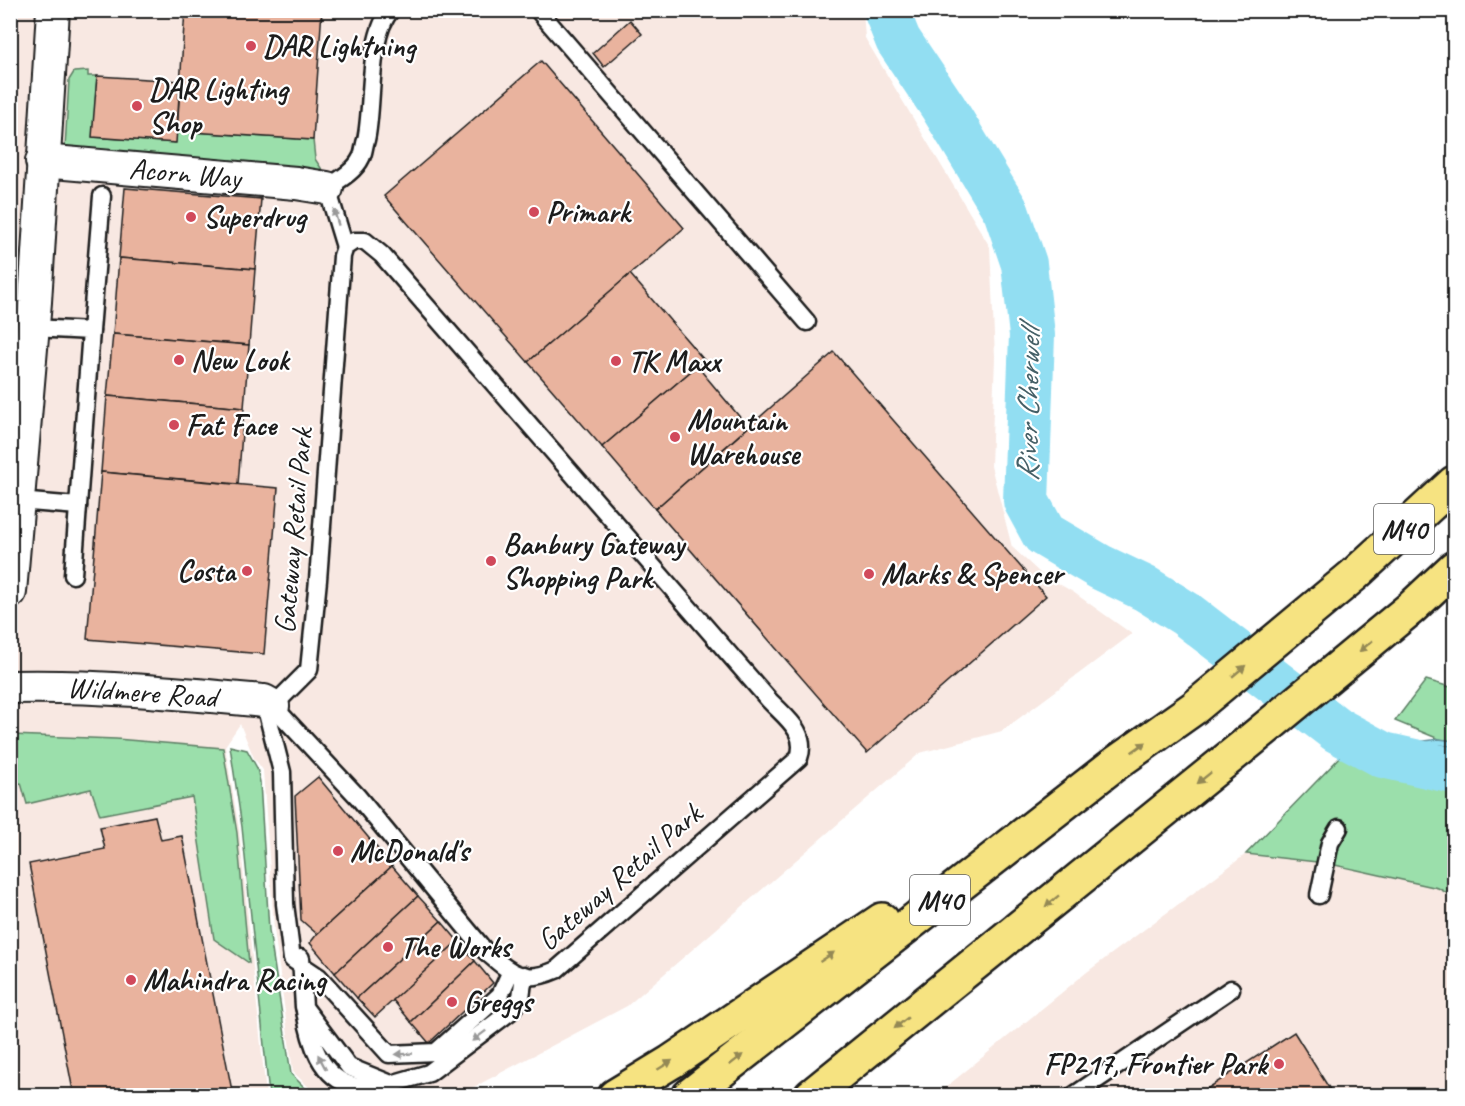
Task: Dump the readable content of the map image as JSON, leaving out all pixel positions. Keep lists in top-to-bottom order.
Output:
{
  "streets": {
    "highway": ["M40"],
    "street": ["Acorn Way", "Wildmere Road"],
    "lane": ["Gateway Retail Park"]
  },
  "crossings": [
    ["Gateway Retail Park", "Wildmere Road"]
  ],
  "water": ["River Cherwell"],
  "places": [
    "DAR Lightning",
    "DAR Lighting Shop",
    "Primark",
    "Superdrug",
    "New Look",
    "TK Maxx",
    "Fat Face",
    "Mountain Warehouse",
    "Banbury Gateway Shopping Park",
    "Costa",
    "Marks & Spencer",
    "McDonald's",
    "The Works",
    "Mahindra Racing",
    "Greggs",
    "FP217, Frontier Park"
  ]
}
